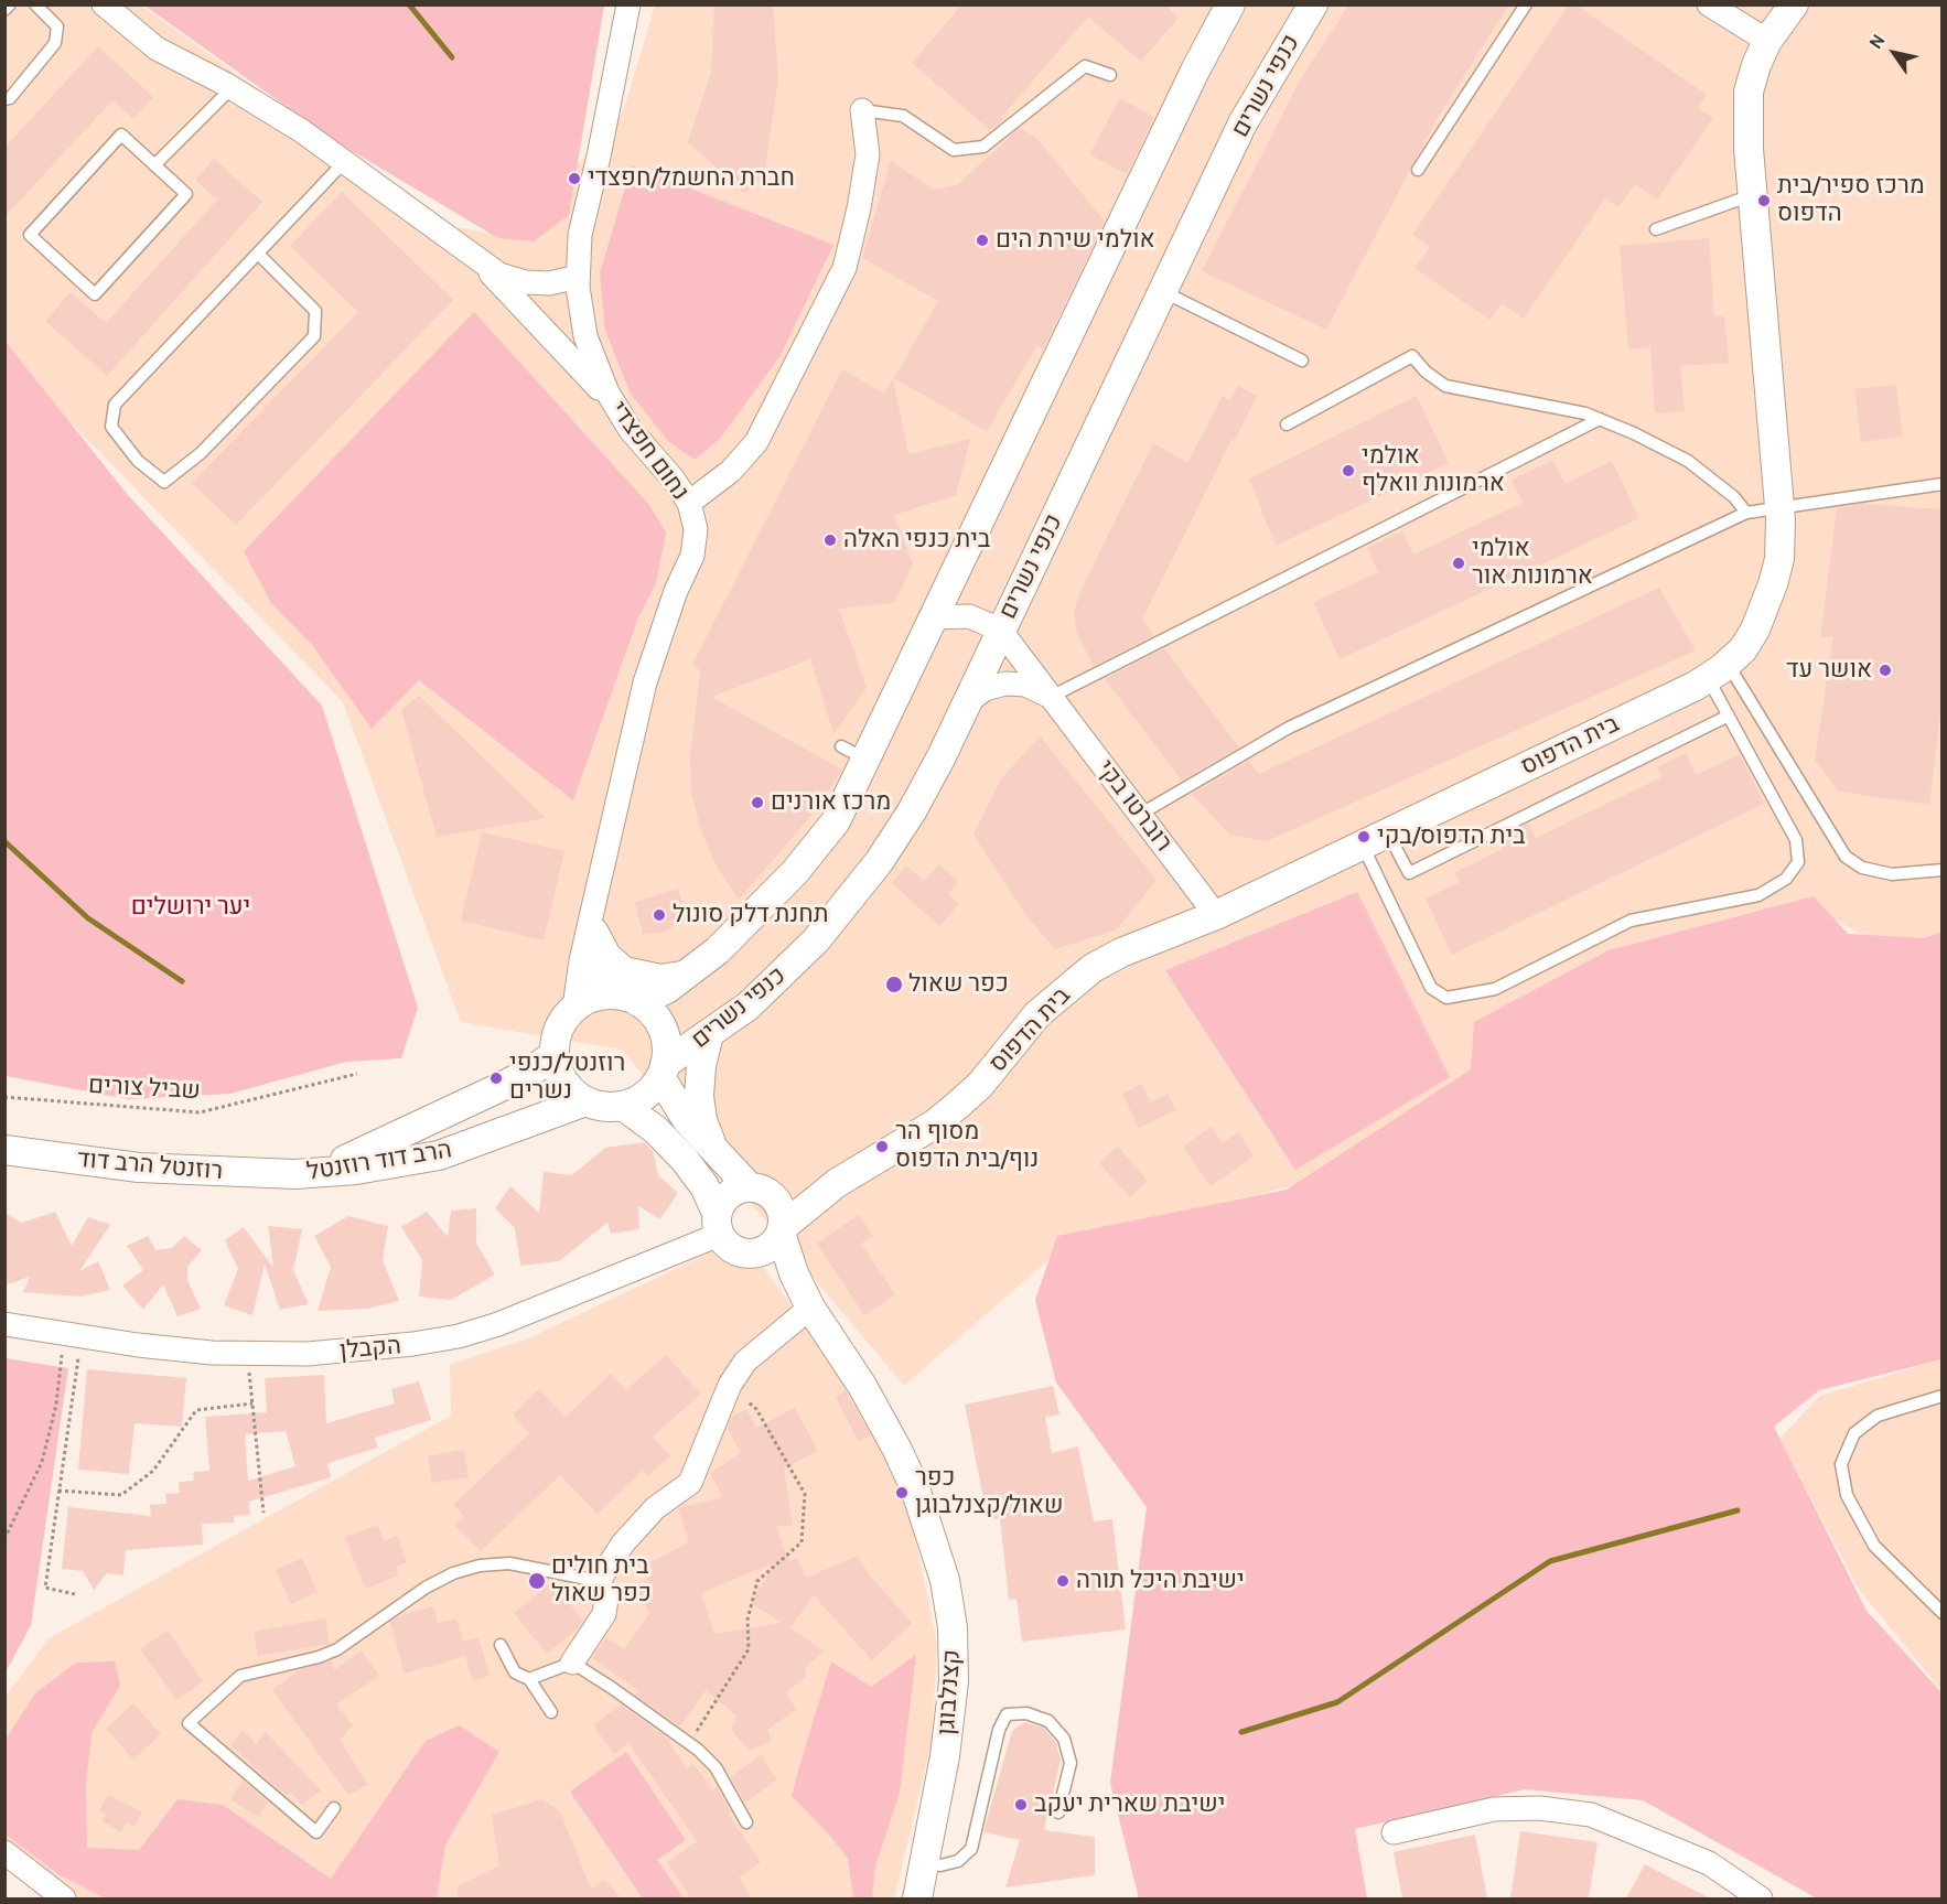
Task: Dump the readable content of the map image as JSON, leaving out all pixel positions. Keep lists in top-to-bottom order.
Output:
{
  "streets": {
    "street": [
      "כנפי נשרים",
      "נחום חפצדי",
      "בית הדפוס",
      "רוברטו בקי",
      "הרב דוד רוזנטל",
      "רוזנטל הרב דוד",
      "הקבלן",
      "קצנלבוגן"
    ],
    "path": ["שביל צורים"]
  },
  "crossings": [
    ["כנפי נשרים", "נחום חפצדי"],
    ["כנפי נשרים", "רוברטו בקי"],
    ["כנפי נשרים", "הרב דוד רוזנטל"],
    ["נחום חפצדי", "הרב דוד רוזנטל"],
    ["בית הדפוס", "רוברטו בקי"],
    ["בית הדפוס", "הקבלן"],
    ["הרב דוד רוזנטל", "רוזנטל הרב דוד"]
  ],
  "parks": ["יער ירושלים"],
  "places": [
    "חברת החשמל/חפצדי",
    "מרכז ספיר/בית הדפוס",
    "אולמי שירת הים",
    "אולמי ארמונות וואלף",
    "בית כנפי האלה",
    "אולמי ארמונות אור",
    "אושר עד",
    "מרכז אורנים",
    "בית הדפוס/בקי",
    "תחנת דלק סונול",
    "כפר שאול",
    "רוזנטל/כנפי נשרים",
    "מסוף הר נוף/בית הדפוס",
    "כפר שאול/קצנלבוגן",
    "בית חולים כפר שאול",
    "ישיבת היכל תורה",
    "ישיבת שארית יעקב"
  ],
  "north": "top left"
}
